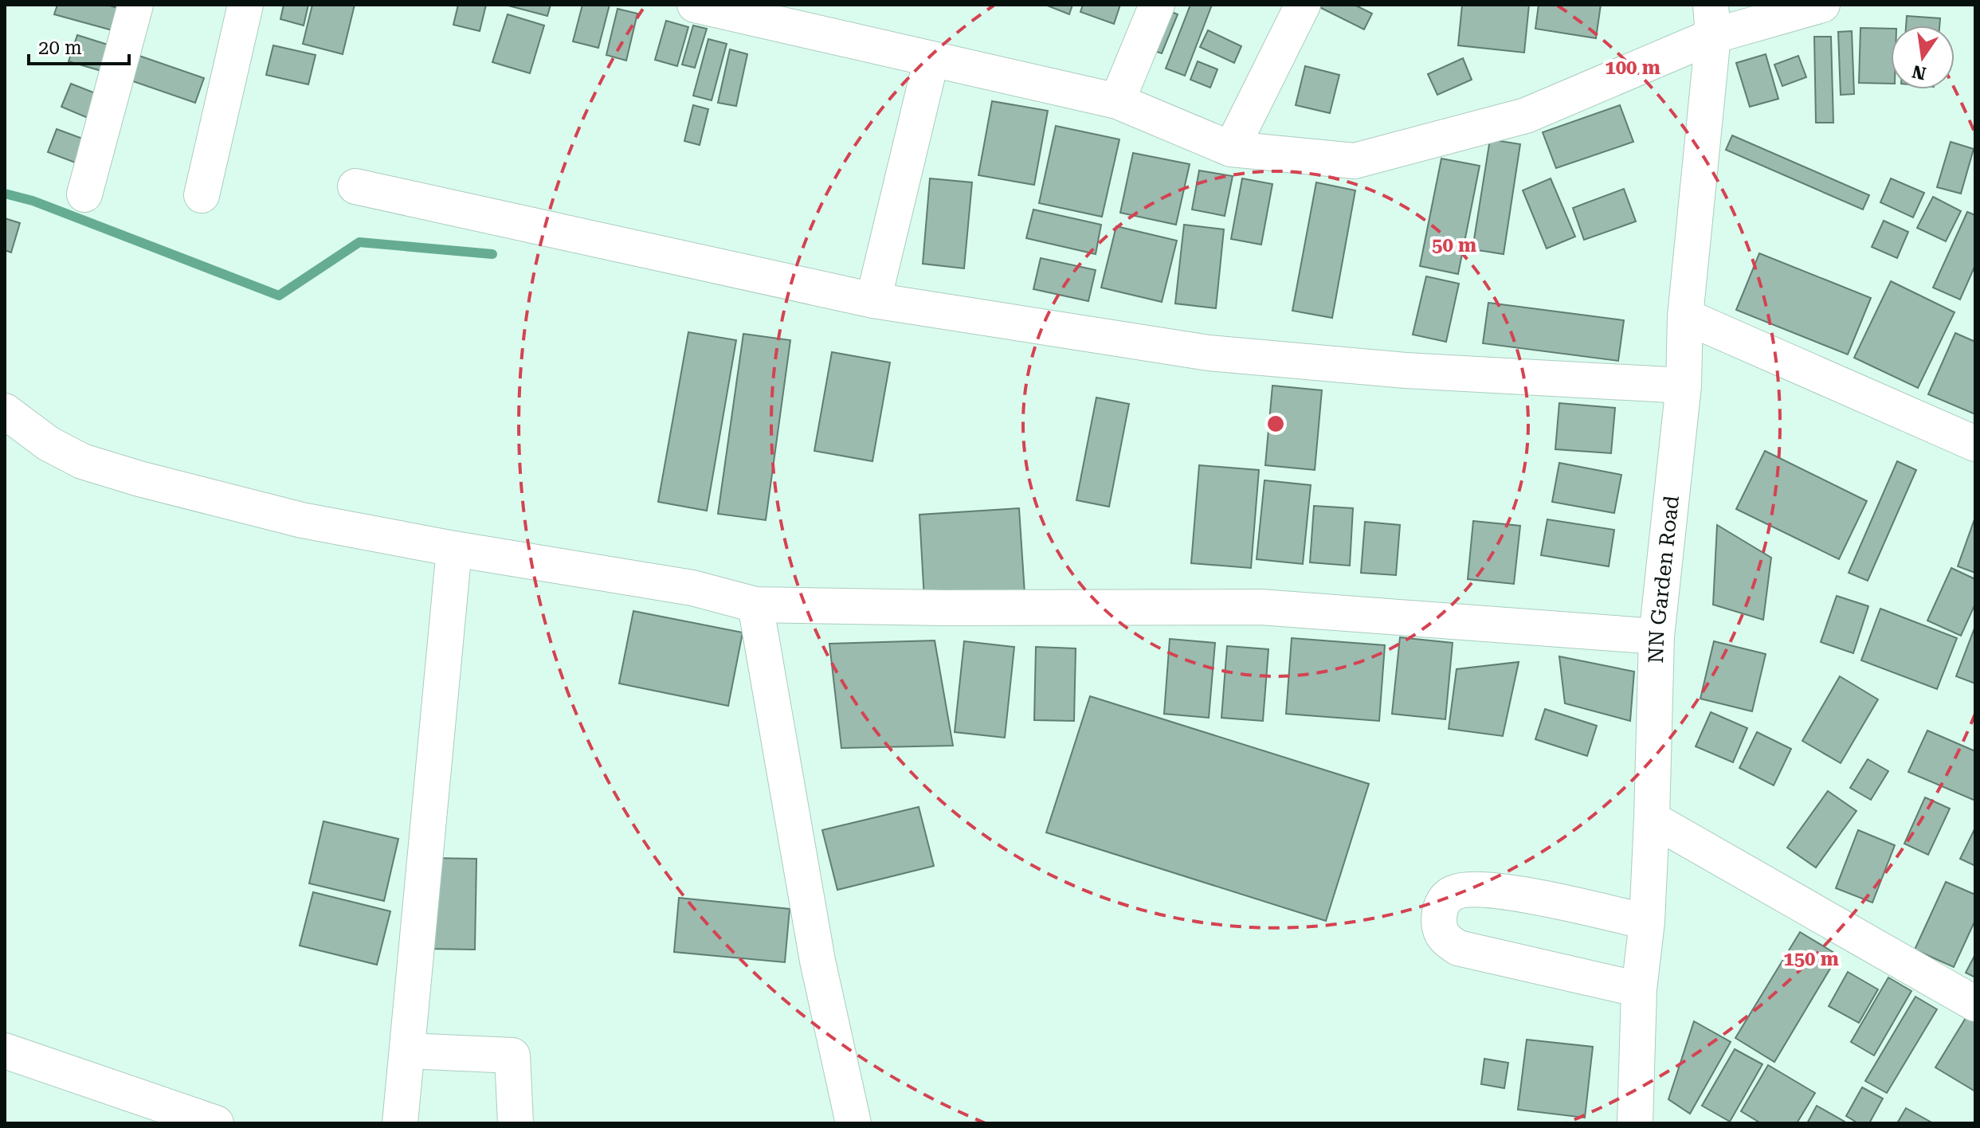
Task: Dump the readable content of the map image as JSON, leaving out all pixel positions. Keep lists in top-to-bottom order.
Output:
{
  "streets": {
    "street": ["NN Garden Road"]
  },
  "scale_bar": "20 m",
  "north": "bottom",
  "rings": ["100 m", "50 m", "150 m"]
}
